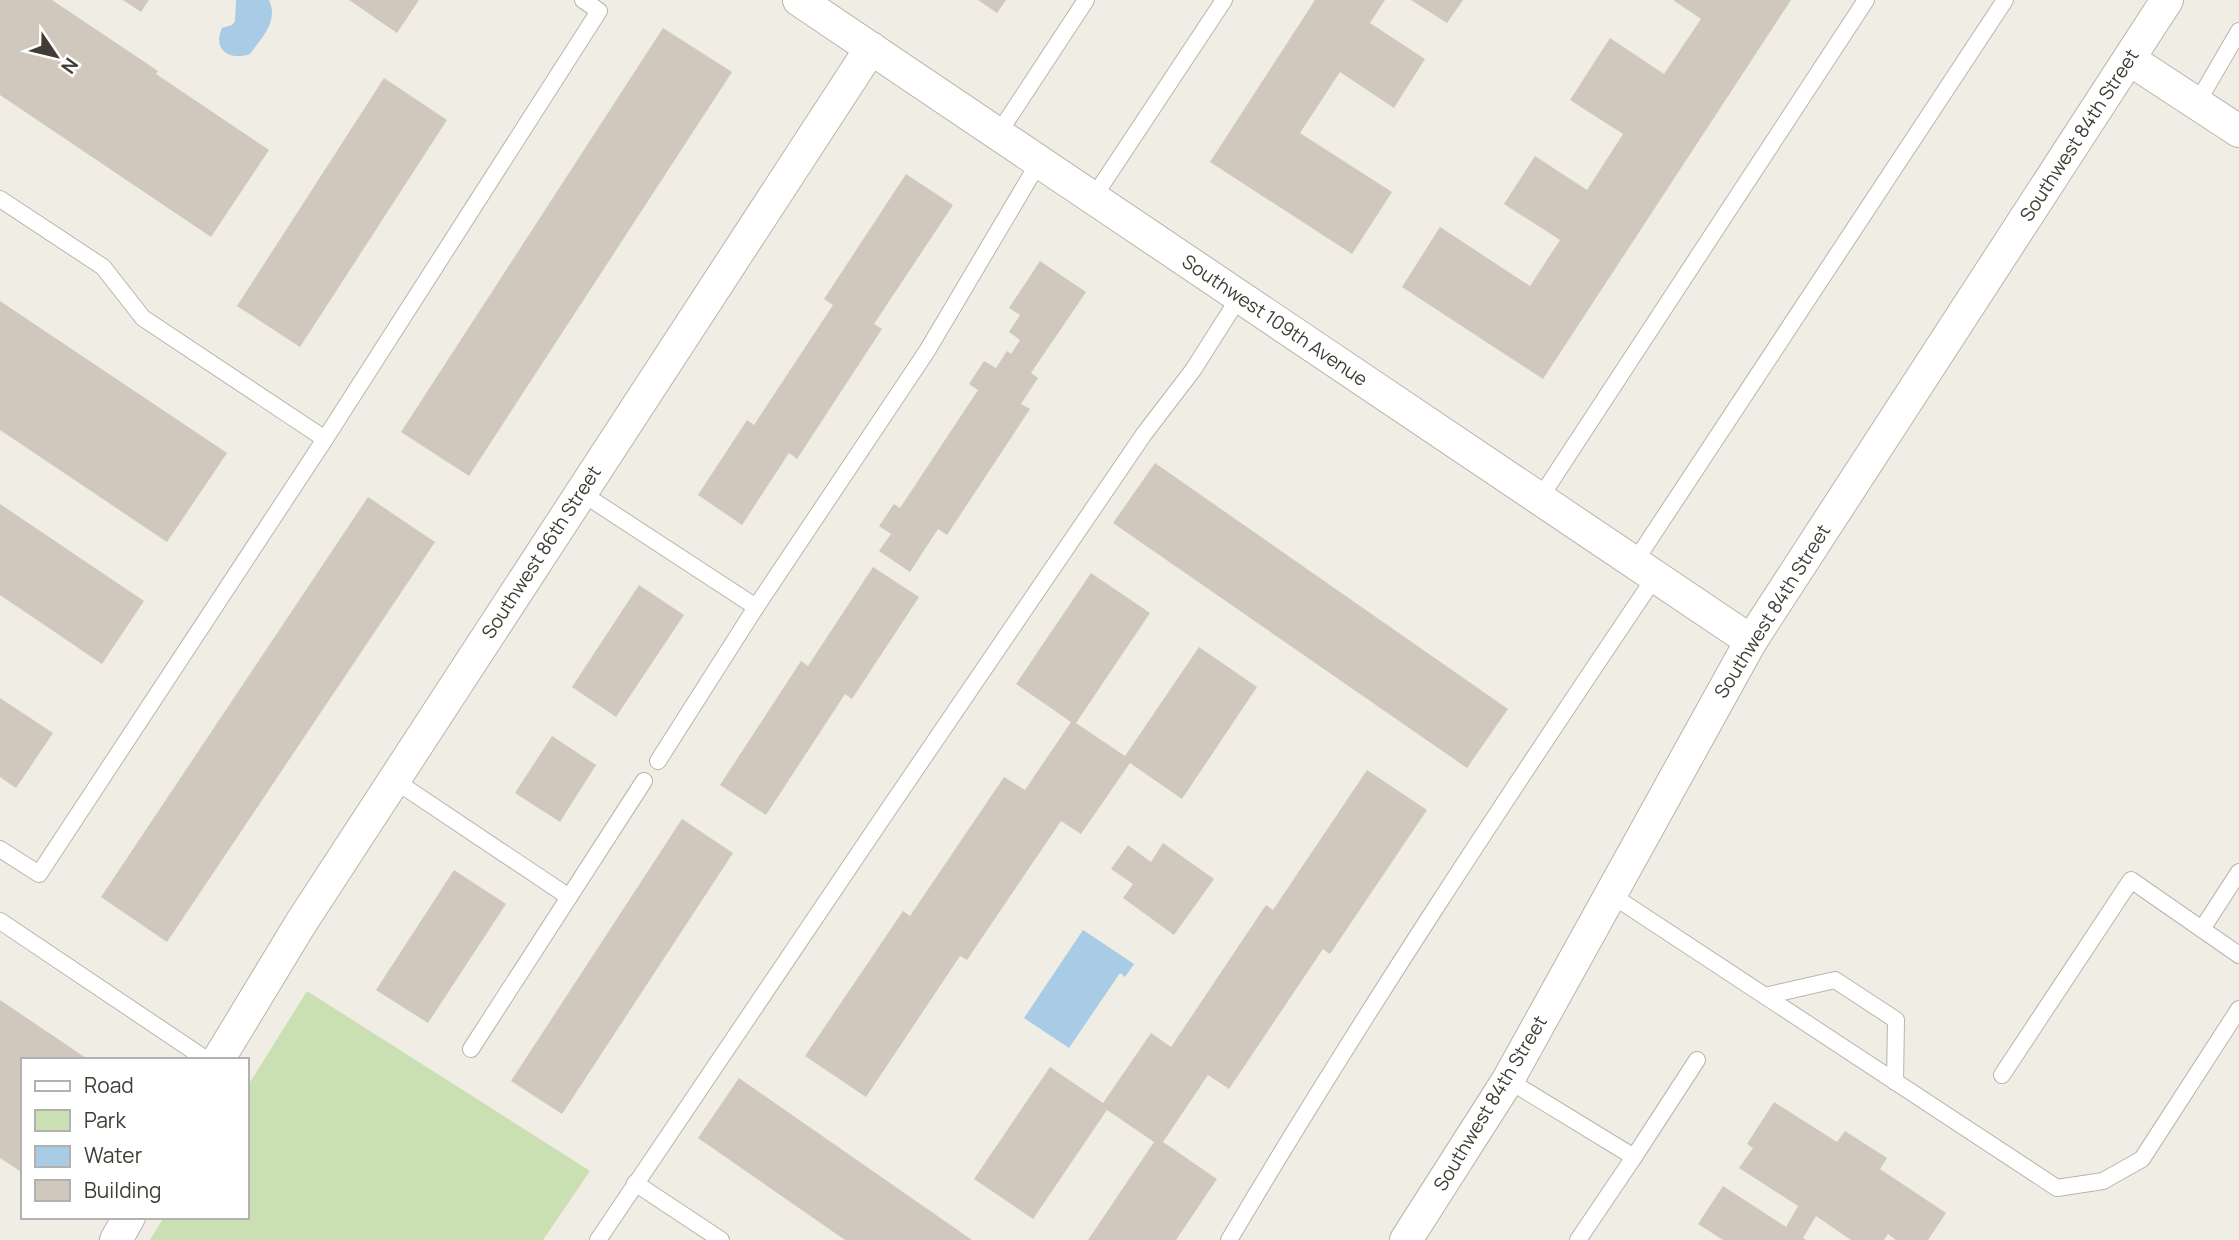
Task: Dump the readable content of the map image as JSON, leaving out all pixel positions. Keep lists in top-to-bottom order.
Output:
{
  "streets": {
    "street": ["Southwest 84th Street", "Southwest 109th Avenue", "Southwest 86th Street"]
  },
  "crossings": [
    ["Southwest 84th Street", "Southwest 109th Avenue"],
    ["Southwest 109th Avenue", "Southwest 86th Street"]
  ],
  "legend": [
    "Road",
    "Park",
    "Water",
    "Building"
  ],
  "north": "bottom right"
}
